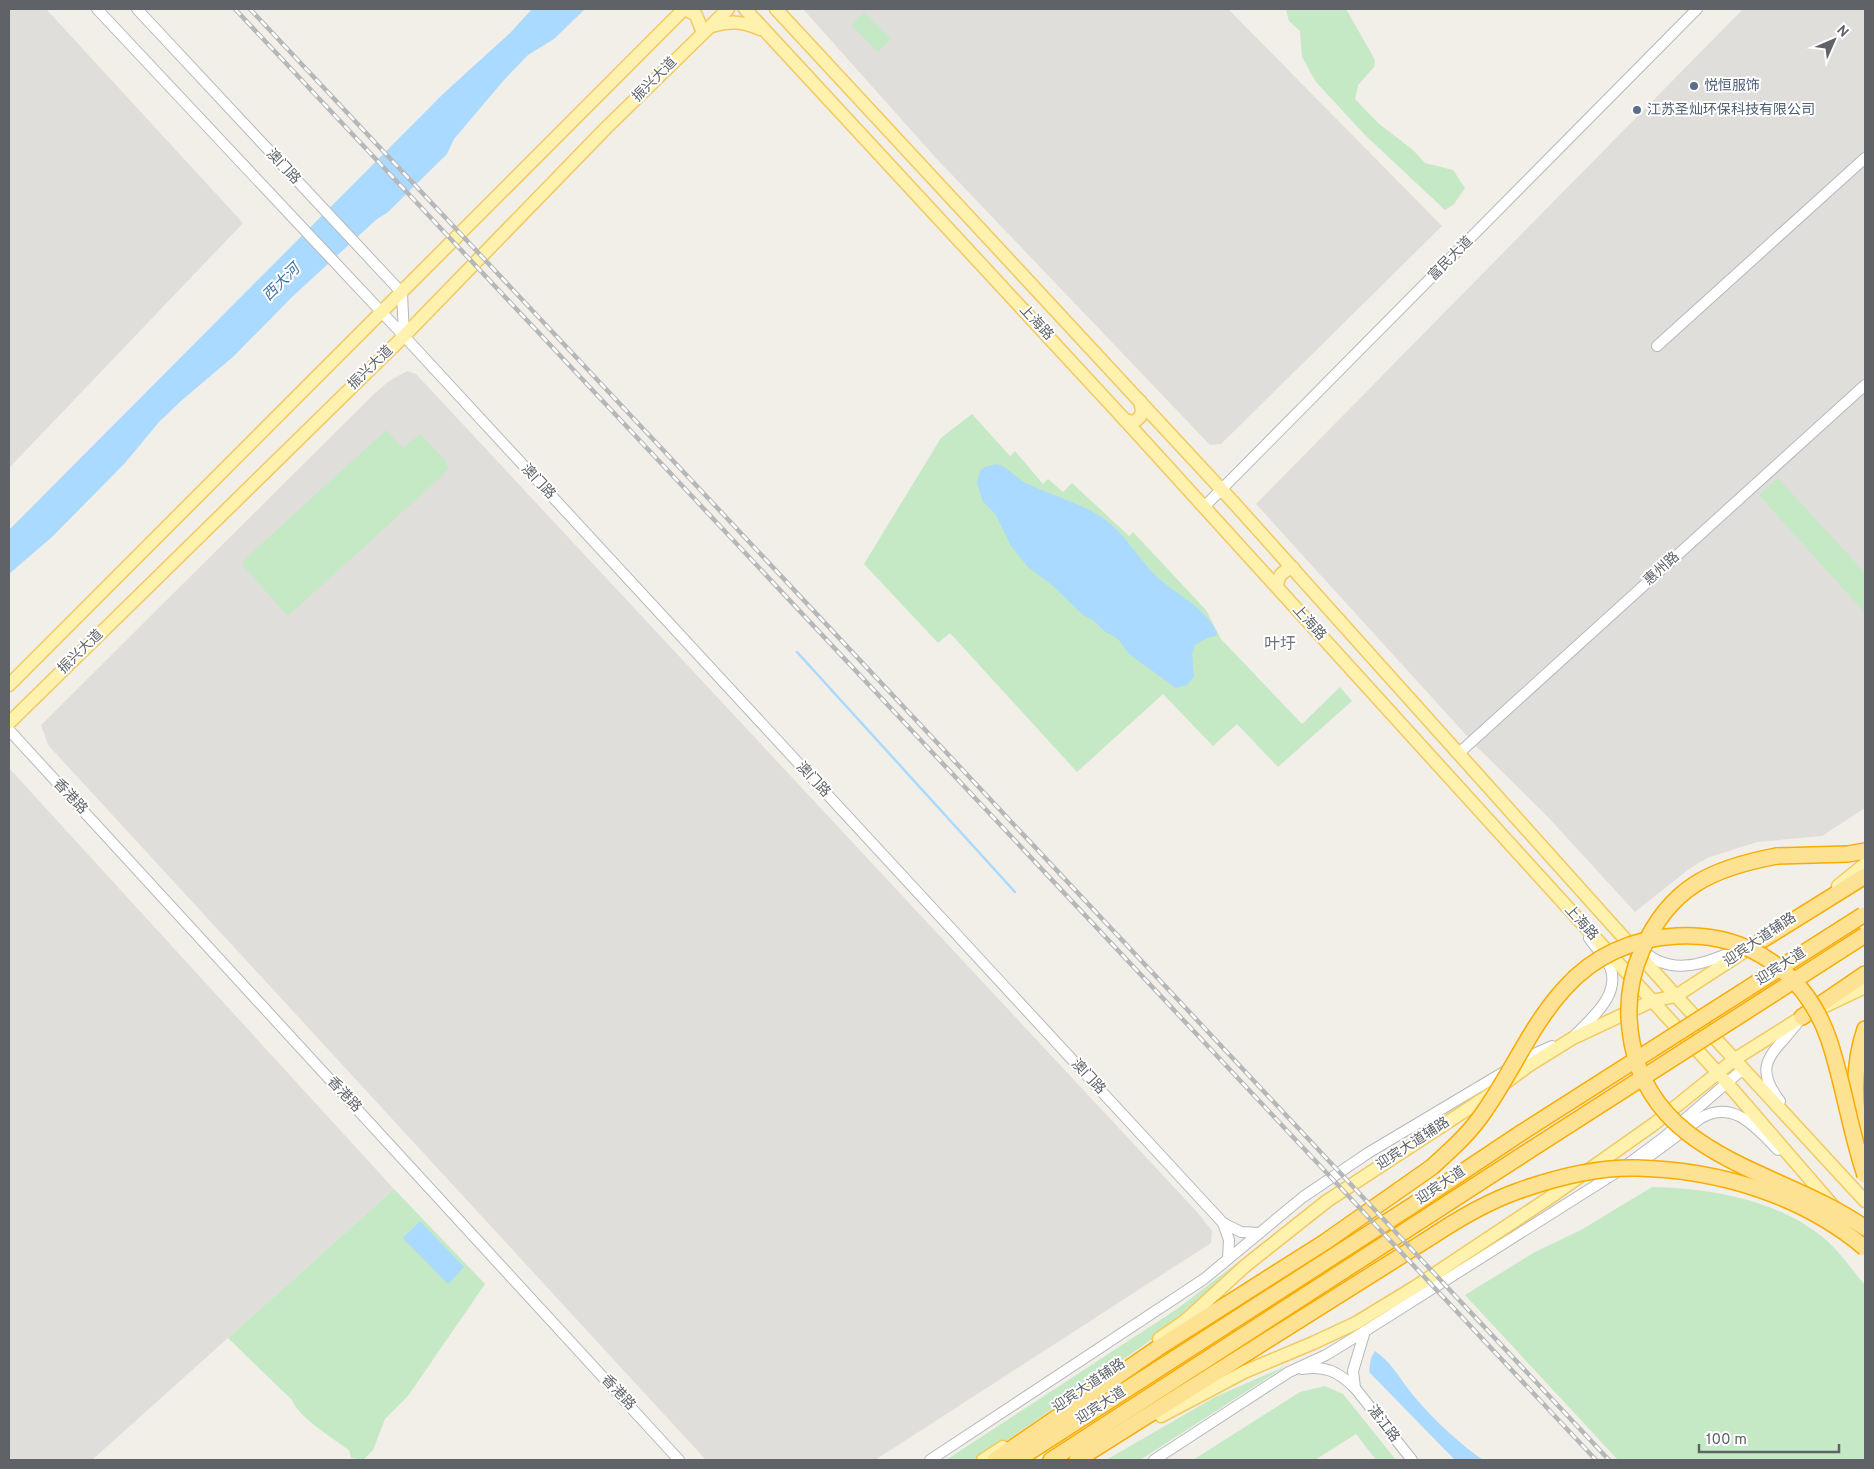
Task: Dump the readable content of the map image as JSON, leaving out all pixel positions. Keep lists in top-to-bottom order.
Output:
{
  "streets": {
    "highway": ["迎宾大道"],
    "main road": ["振兴大道", "上海路", "迎宾大道辅路"],
    "street": [
      "澳门路",
      "富民大道",
      "惠州路",
      "香港路",
      "湛江路"
    ]
  },
  "crossings": [
    ["振兴大道", "澳门路"],
    ["富民大道", "上海路"],
    ["上海路", "惠州路"],
    ["上海路", "迎宾大道辅路"]
  ],
  "districts": ["叶圩"],
  "water": ["西大河"],
  "places": ["悦恒服饰", "江苏圣灿环保科技有限公司"],
  "scale_bar": "100 m",
  "north": "top right"
}
